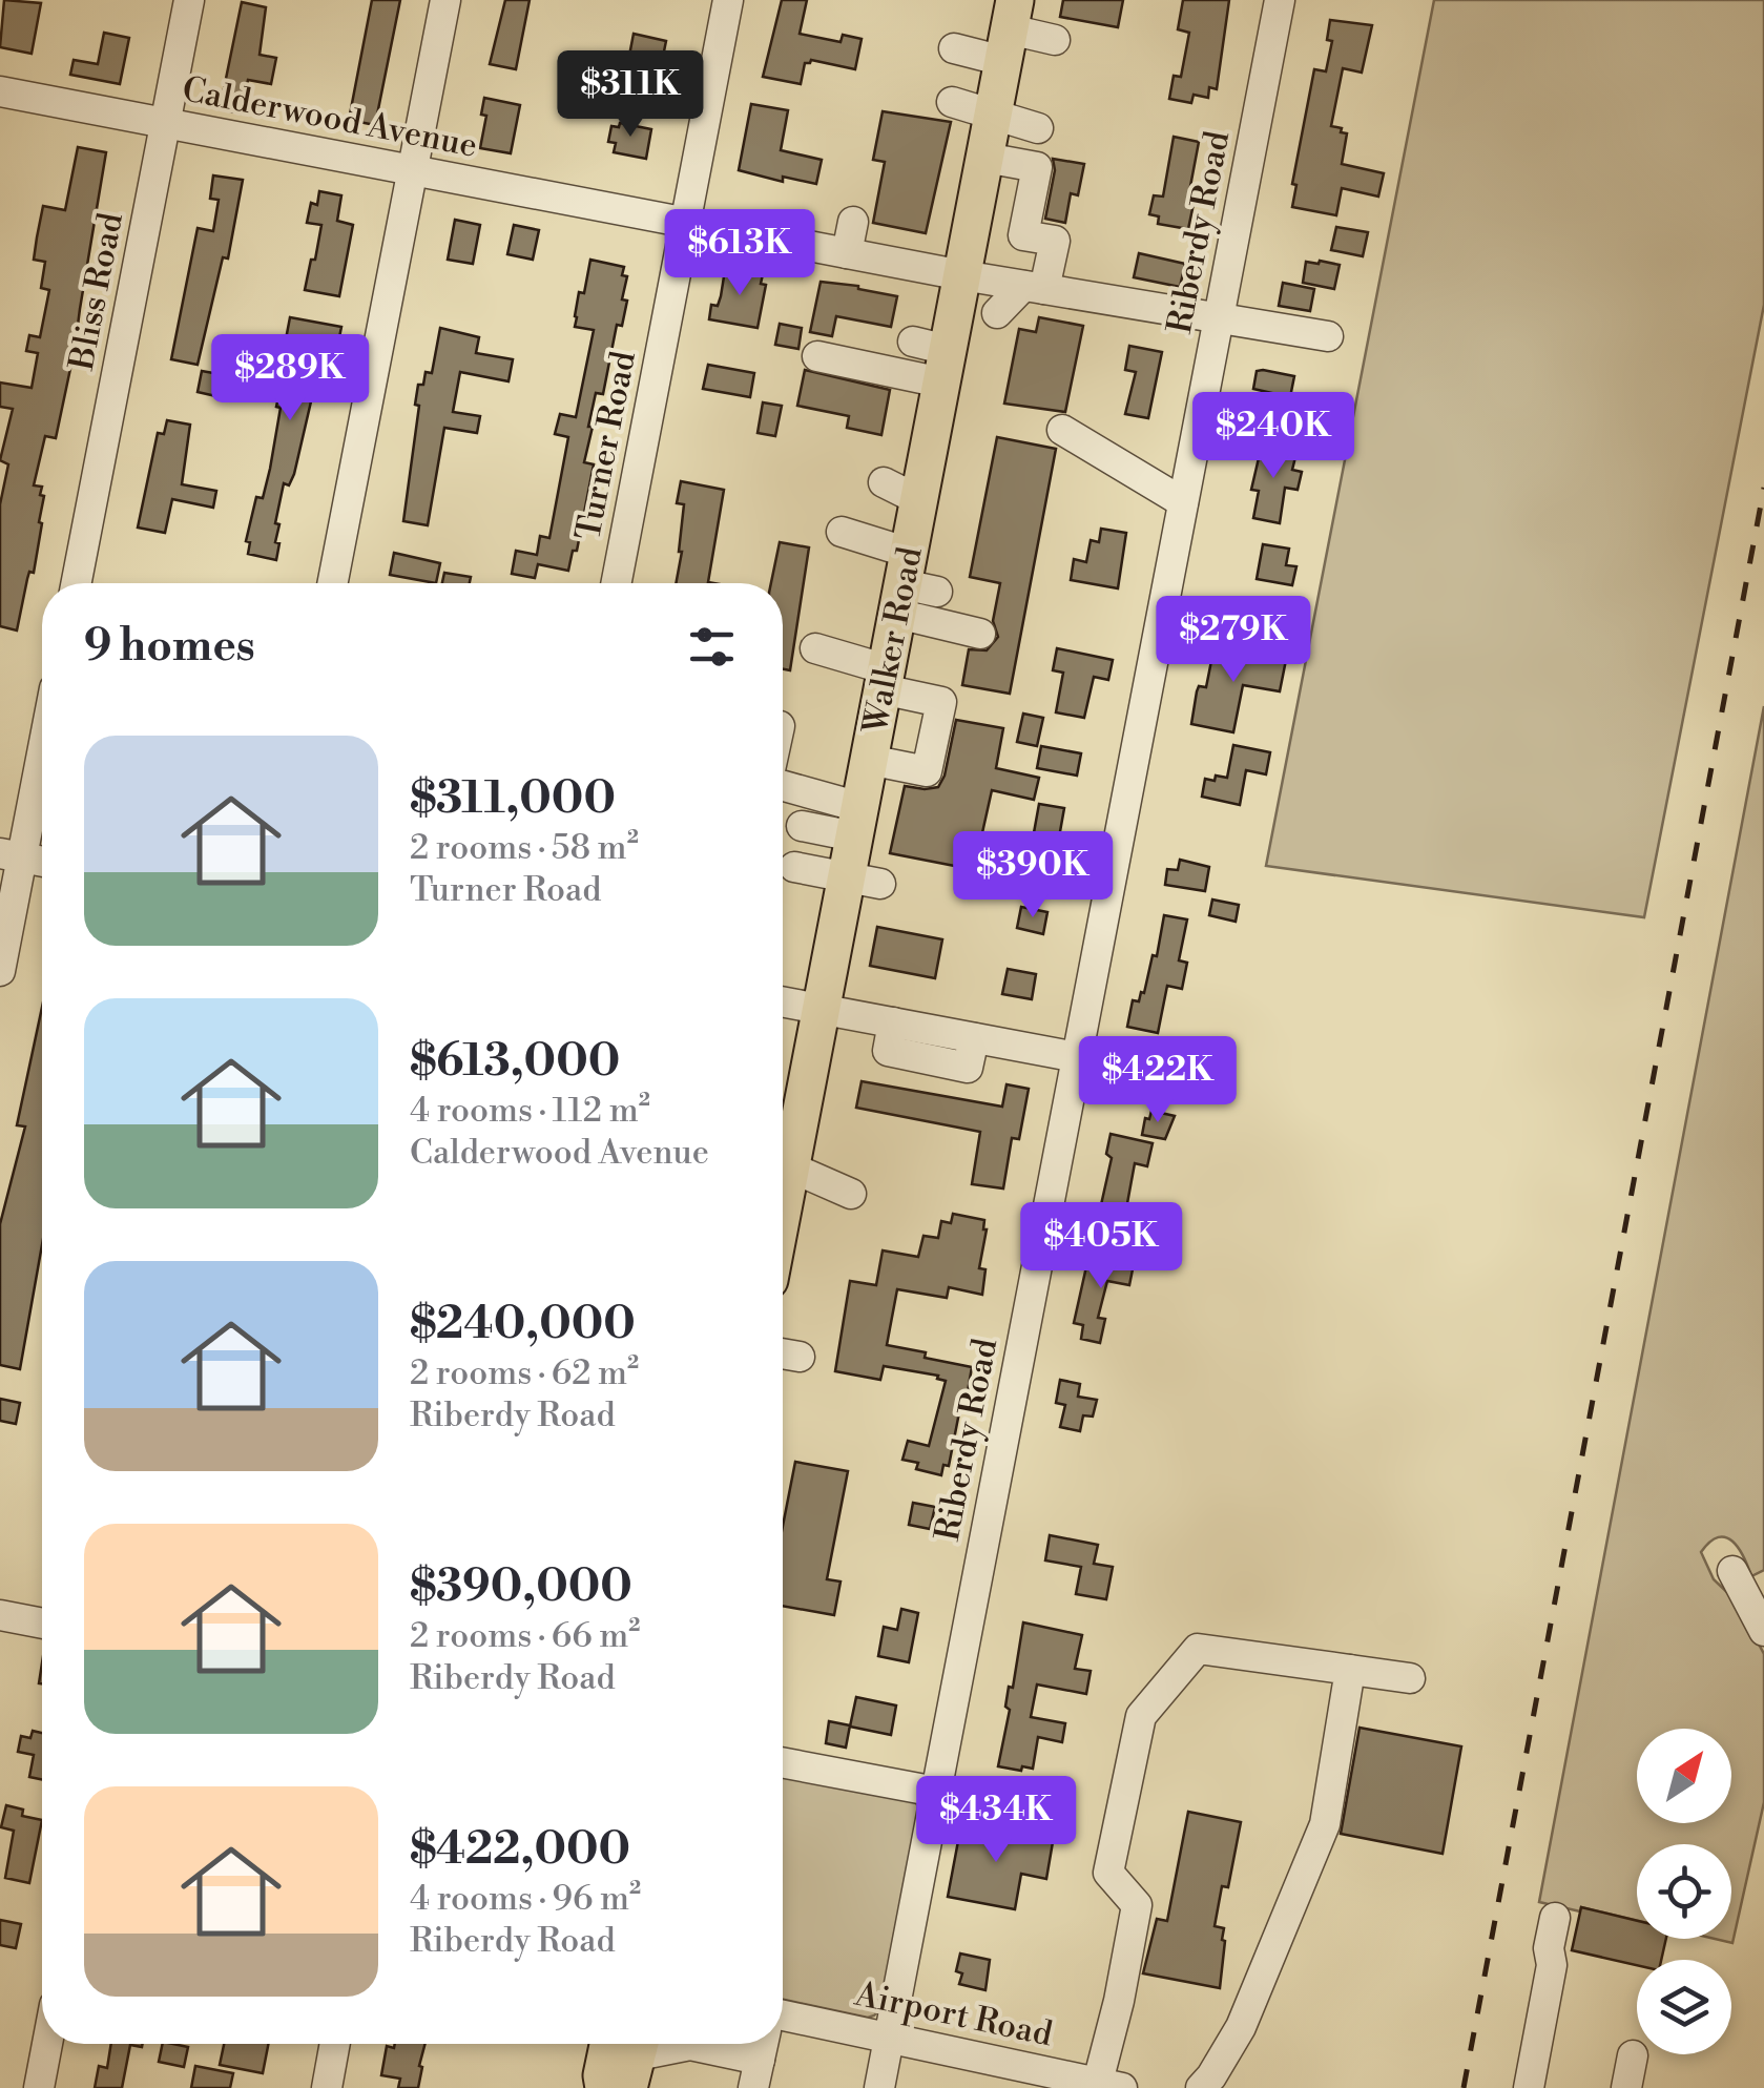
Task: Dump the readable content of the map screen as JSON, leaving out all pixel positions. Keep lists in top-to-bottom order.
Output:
{
  "streets": {
    "main road": ["Walker Road"],
    "street": [
      "Calderwood Avenue",
      "Riberdy Road",
      "Bliss Road",
      "Turner Road",
      "Airport Road"
    ]
  },
  "crossings": [
    ["Calderwood Avenue", "Riberdy Road"],
    ["Calderwood Avenue", "Bliss Road"],
    ["Calderwood Avenue", "Turner Road"],
    ["Calderwood Avenue", "Walker Road"],
    ["Riberdy Road", "Airport Road"]
  ],
  "north": "top right",
  "page": {
    "price": [
      "$311K",
      "$613K",
      "$289K",
      "$240K",
      "$279K",
      "$390K",
      "$422K",
      "$405K",
      "$434K"
    ],
    "heading": "9 homes",
    "list": [
      {
        "name": "$311,000",
        "note": "2 rooms · 58 m² · Turner Road"
      },
      {
        "name": "$613,000",
        "note": "4 rooms · 112 m² · Calderwood Avenue"
      },
      {
        "name": "$240,000",
        "note": "2 rooms · 62 m² · Riberdy Road"
      },
      {
        "name": "$390,000",
        "note": "2 rooms · 66 m² · Riberdy Road"
      },
      {
        "name": "$422,000",
        "note": "4 rooms · 96 m² · Riberdy Road"
      }
    ]
  }
}
